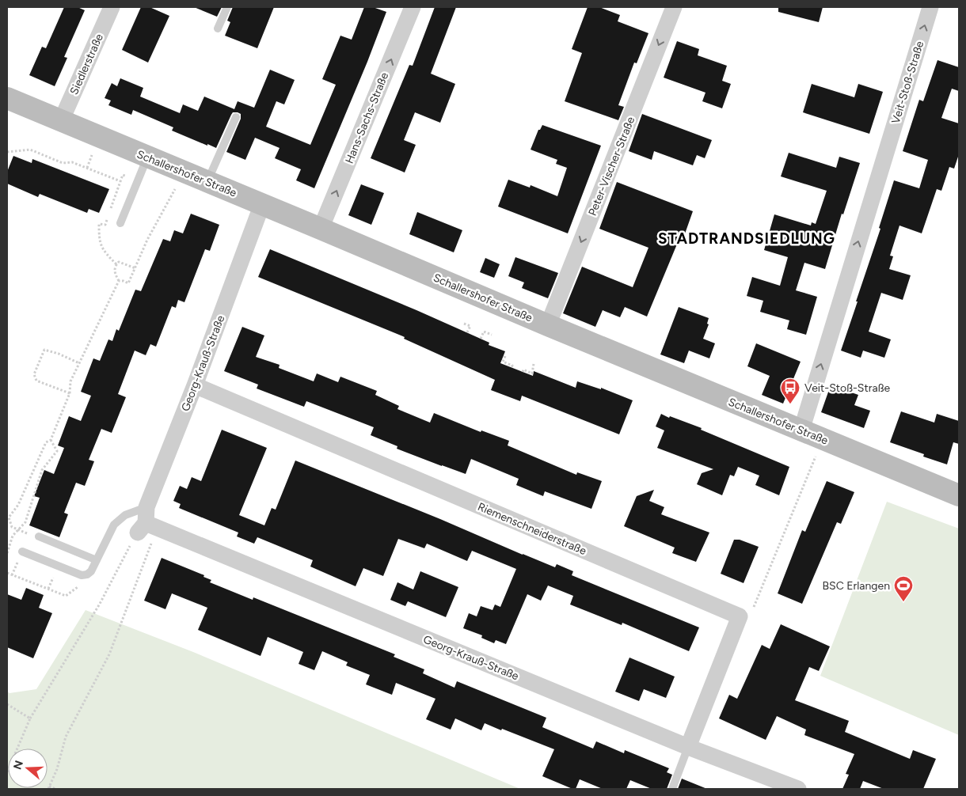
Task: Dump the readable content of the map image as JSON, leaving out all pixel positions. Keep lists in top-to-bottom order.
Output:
{
  "streets": {
    "street": [
      "Siedlerstraße",
      "Veit-Stoß-Straße",
      "Hans-Sachs-Straße",
      "Peter-Vischer-Straße",
      "Schallershofer Straße",
      "Georg-Krauß-Straße",
      "Riemenschneiderstraße"
    ]
  },
  "crossings": [
    ["Siedlerstraße", "Schallershofer Straße"],
    ["Veit-Stoß-Straße", "Schallershofer Straße"],
    ["Hans-Sachs-Straße", "Schallershofer Straße"],
    ["Peter-Vischer-Straße", "Schallershofer Straße"],
    ["Schallershofer Straße", "Georg-Krauß-Straße"],
    ["Georg-Krauß-Straße", "Riemenschneiderstraße"]
  ],
  "one_way": ["Veit-Stoß-Straße", "Hans-Sachs-Straße", "Peter-Vischer-Straße"],
  "districts": ["STADTRANDSIEDLUNG"],
  "places": {
    "bus stop": ["Veit-Stoß-Straße"],
    "sports": ["BSC Erlangen"]
  },
  "north": "left"
}
